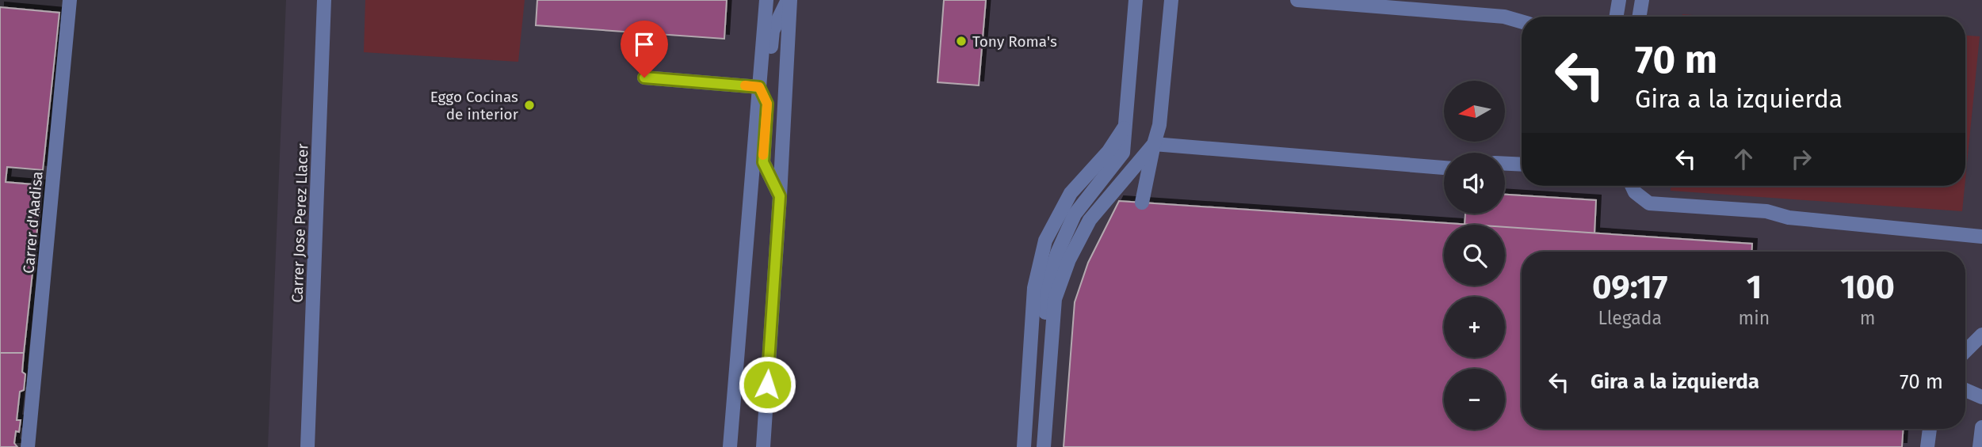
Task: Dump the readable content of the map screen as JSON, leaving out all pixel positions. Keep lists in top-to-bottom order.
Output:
{
  "streets": {
    "street": ["Carrer d'Aadisa", "Carrer Jose Perez Llacer"]
  },
  "places": ["Tony Roma's", "Eggo Cocinas de interior"],
  "north": "left",
  "page": {
    "turn": ["70 m", "Gira a la izquierda"],
    "map_buttons": ["+", "−"],
    "eta": [
      "09:17",
      "Llegada",
      "1",
      "min",
      "100",
      "m"
    ],
    "list": [
      {
        "name": "Gira a la izquierda",
        "value": "70 m"
      }
    ]
  }
}
